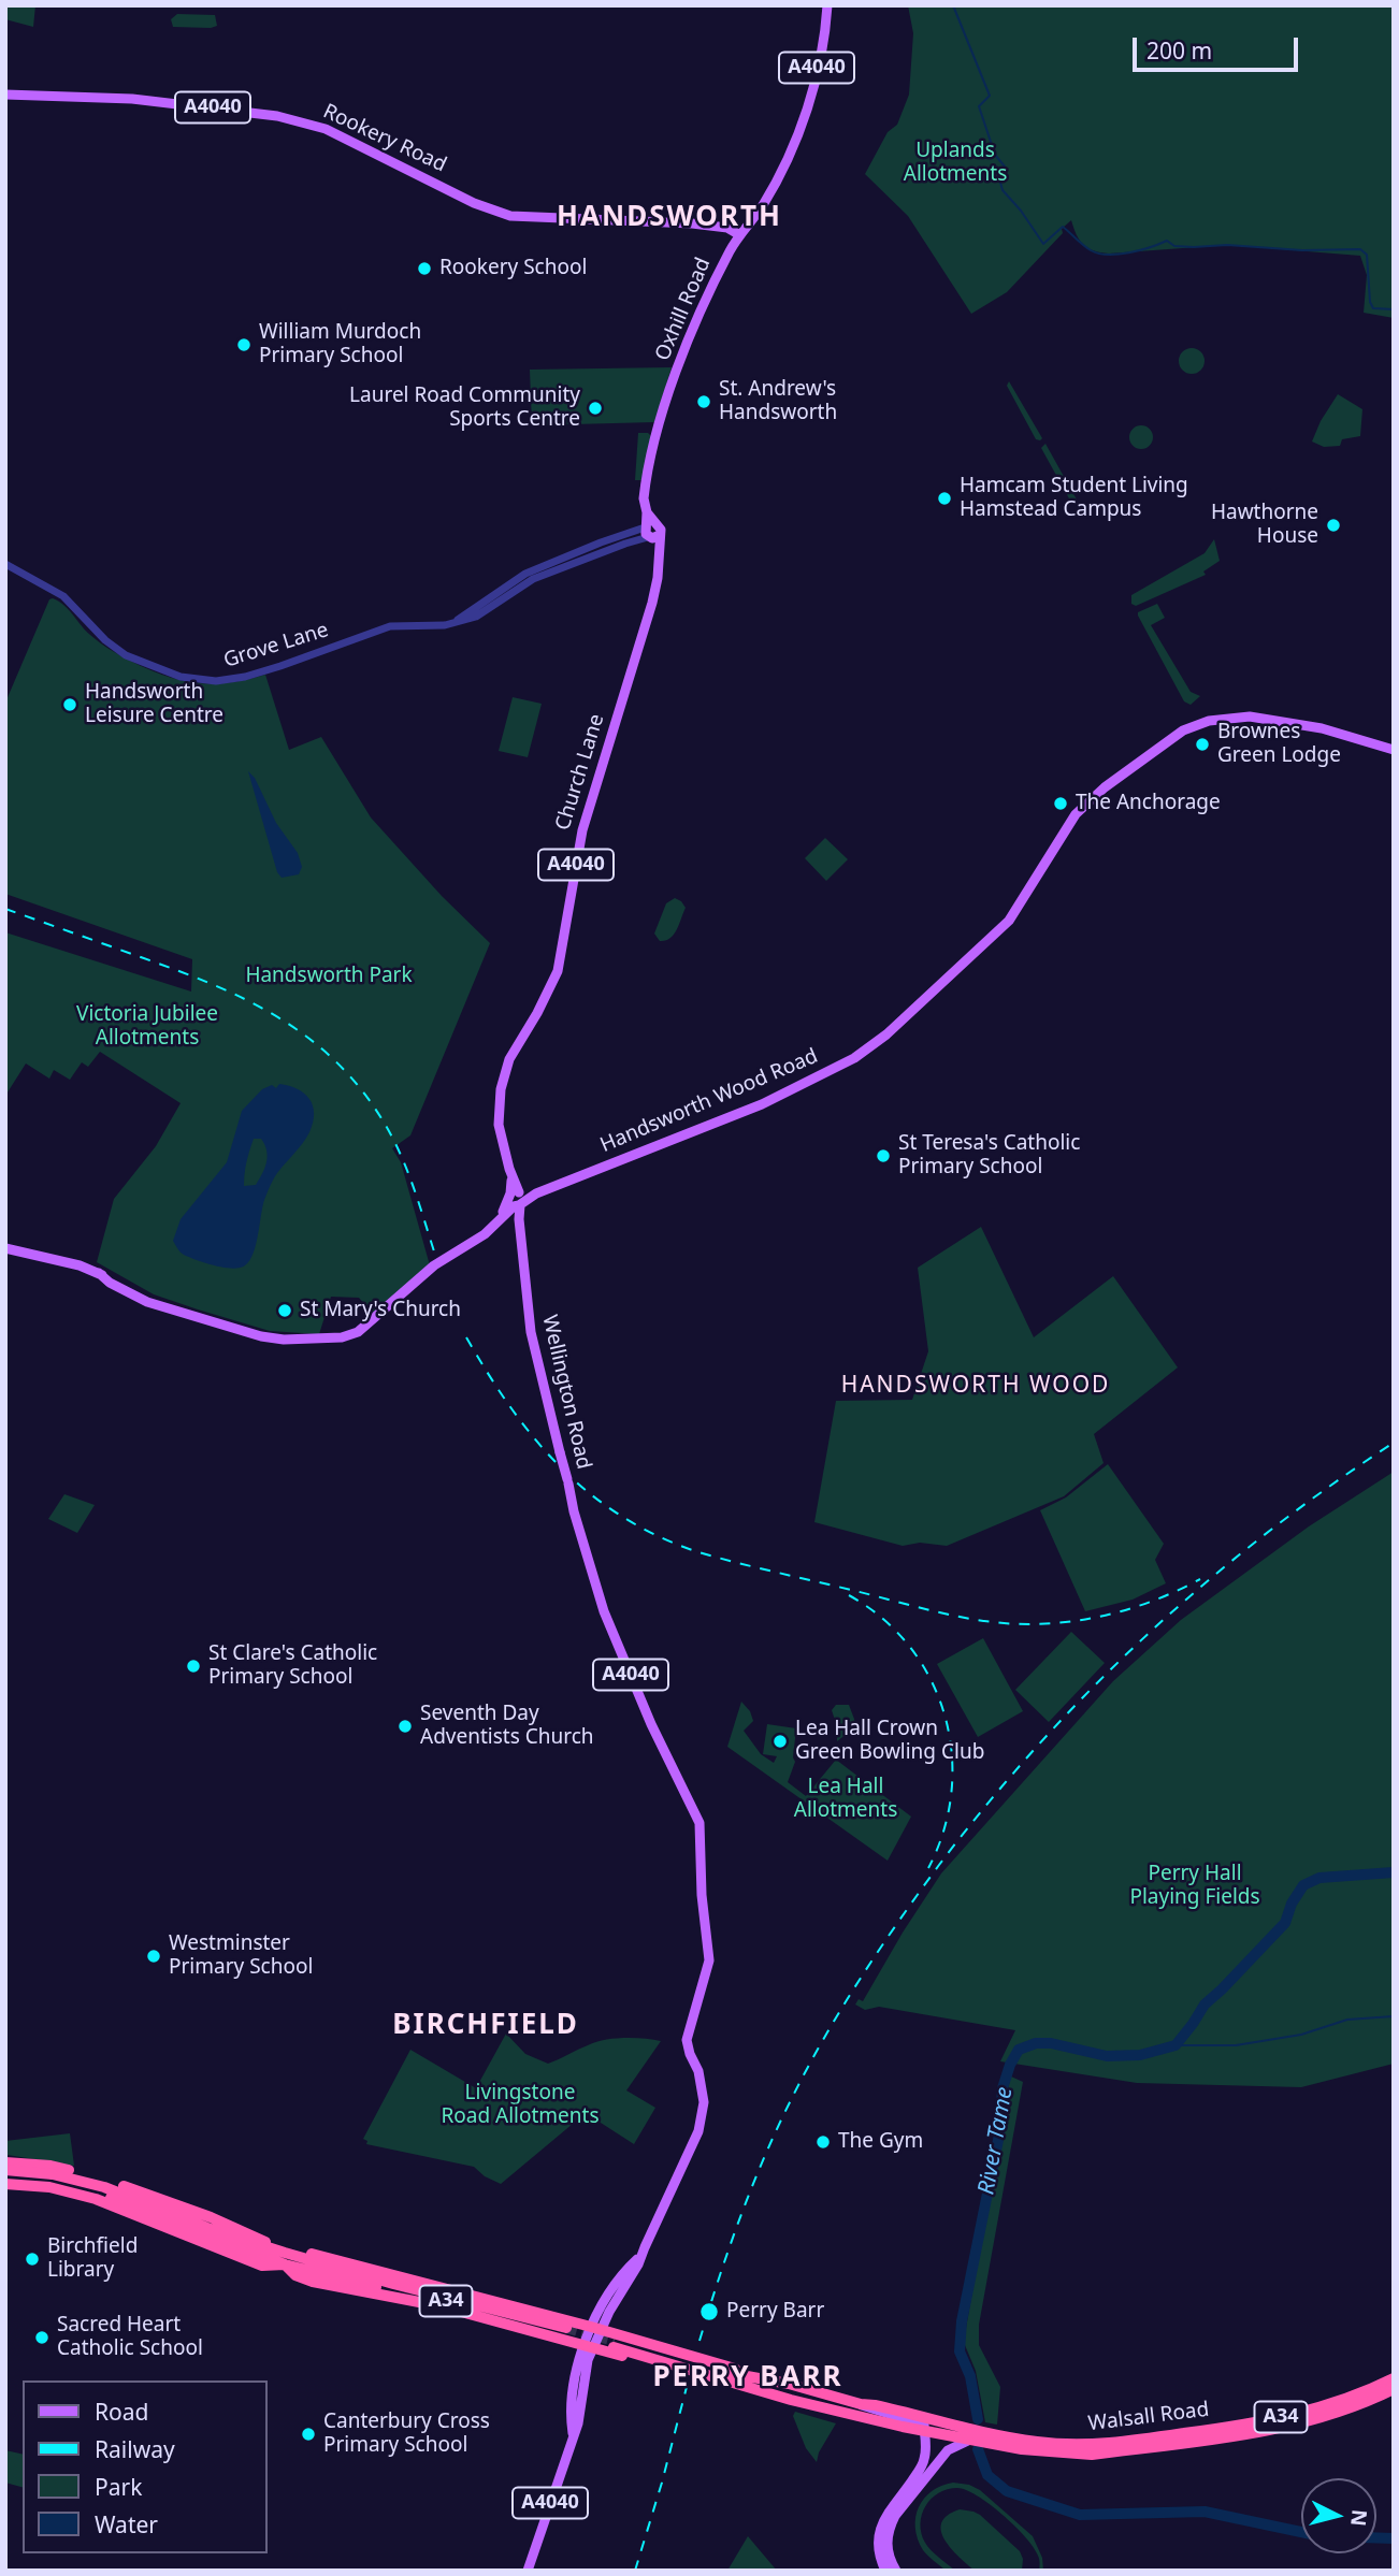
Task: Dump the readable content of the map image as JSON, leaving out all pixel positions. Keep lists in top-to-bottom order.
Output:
{
  "streets": {
    "highway": ["A34", "Walsall Road"],
    "main road": [
      "A4040",
      "Rookery Road",
      "Oxhill Road",
      "Church Lane",
      "Handsworth Wood Road",
      "Wellington Road"
    ],
    "street": ["Grove Lane"]
  },
  "crossings": [
    ["A4040", "Wellington Road"],
    ["A4040", "A34"],
    ["Rookery Road", "Oxhill Road"],
    ["Oxhill Road", "Grove Lane"],
    ["Oxhill Road", "Church Lane"],
    ["Grove Lane", "Church Lane"],
    ["Church Lane", "Handsworth Wood Road"],
    ["Church Lane", "Wellington Road"],
    ["Handsworth Wood Road", "Wellington Road"],
    ["Wellington Road", "A34"],
    ["A34", "Walsall Road"]
  ],
  "districts": [
    "HANDSWORTH",
    "HANDSWORTH WOOD",
    "BIRCHFIELD",
    "PERRY BARR"
  ],
  "water": ["River Tame"],
  "parks": [
    "Uplands Allotments",
    "Handsworth Park",
    "Victoria Jubilee Allotments",
    "Lea Hall Allotments",
    "Perry Hall Playing Fields",
    "Livingstone Road Allotments"
  ],
  "places": [
    "Rookery School",
    "William Murdoch Primary School",
    "St. Andrew's Handsworth",
    "Laurel Road Community Sports Centre",
    "Hamcam Student Living Hamstead Campus",
    "Hawthorne House",
    "Handsworth Leisure Centre",
    "Brownes Green Lodge",
    "The Anchorage",
    "St Teresa's Catholic Primary School",
    "St Mary's Church",
    "St Clare's Catholic Primary School",
    "Seventh Day Adventists Church",
    "Lea Hall Crown Green Bowling Club",
    "Westminster Primary School",
    "The Gym",
    "Birchfield Library",
    "Perry Barr",
    "Sacred Heart Catholic School",
    "Canterbury Cross Primary School"
  ],
  "legend": [
    "Road",
    "Railway",
    "Park",
    "Water"
  ],
  "scale_bar": "200 m",
  "north": "right"
}
